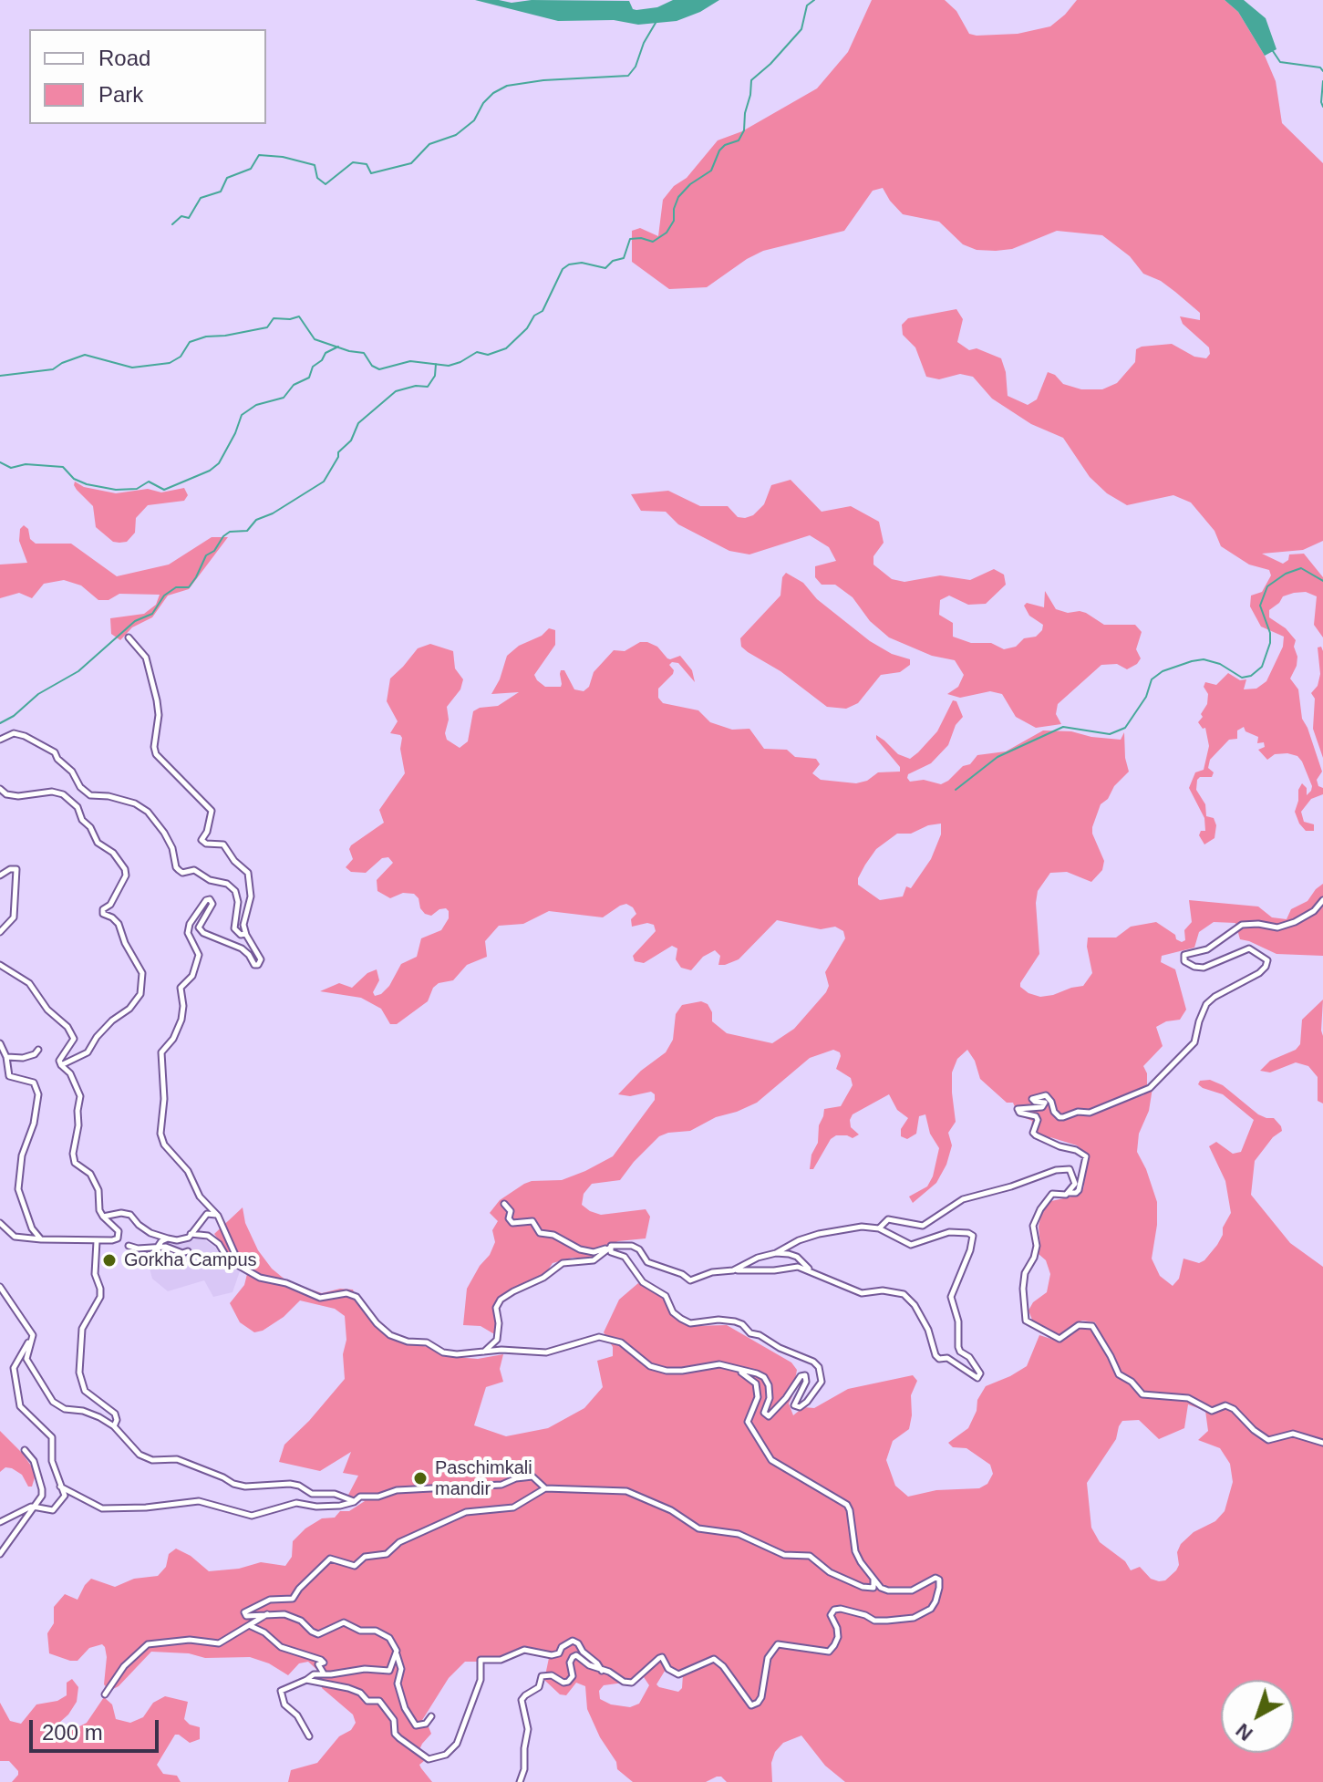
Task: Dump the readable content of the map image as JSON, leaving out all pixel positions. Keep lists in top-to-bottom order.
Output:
{
  "places": ["Gorkha Campus", "Paschimkali mandir"],
  "legend": ["Road", "Park"],
  "scale_bar": "200 m",
  "north": "bottom left"
}
